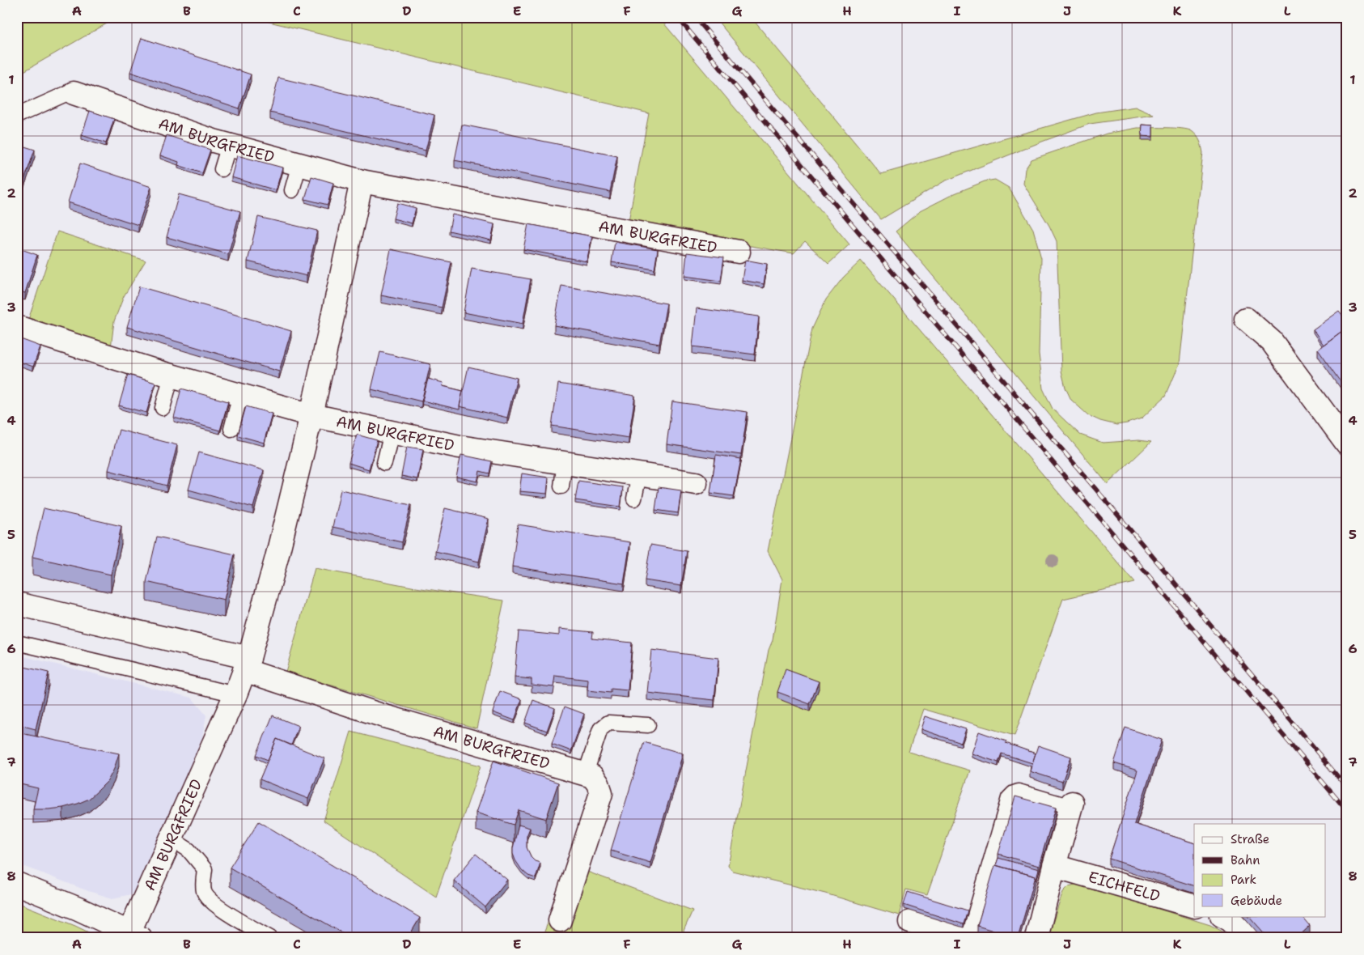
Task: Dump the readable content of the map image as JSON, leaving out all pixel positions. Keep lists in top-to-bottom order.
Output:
{
  "streets": {
    "street": ["AM BURGFRIED", "EICHFELD"]
  },
  "legend": [
    "Straße",
    "Bahn",
    "Park",
    "Gebäude"
  ],
  "grid": {
    "columns": [
      "A",
      "B",
      "C",
      "D",
      "E",
      "F",
      "G",
      "H",
      "I",
      "J",
      "K",
      "L"
    ],
    "rows": [
      "1",
      "2",
      "3",
      "4",
      "5",
      "6",
      "7",
      "8"
    ]
  }
}
